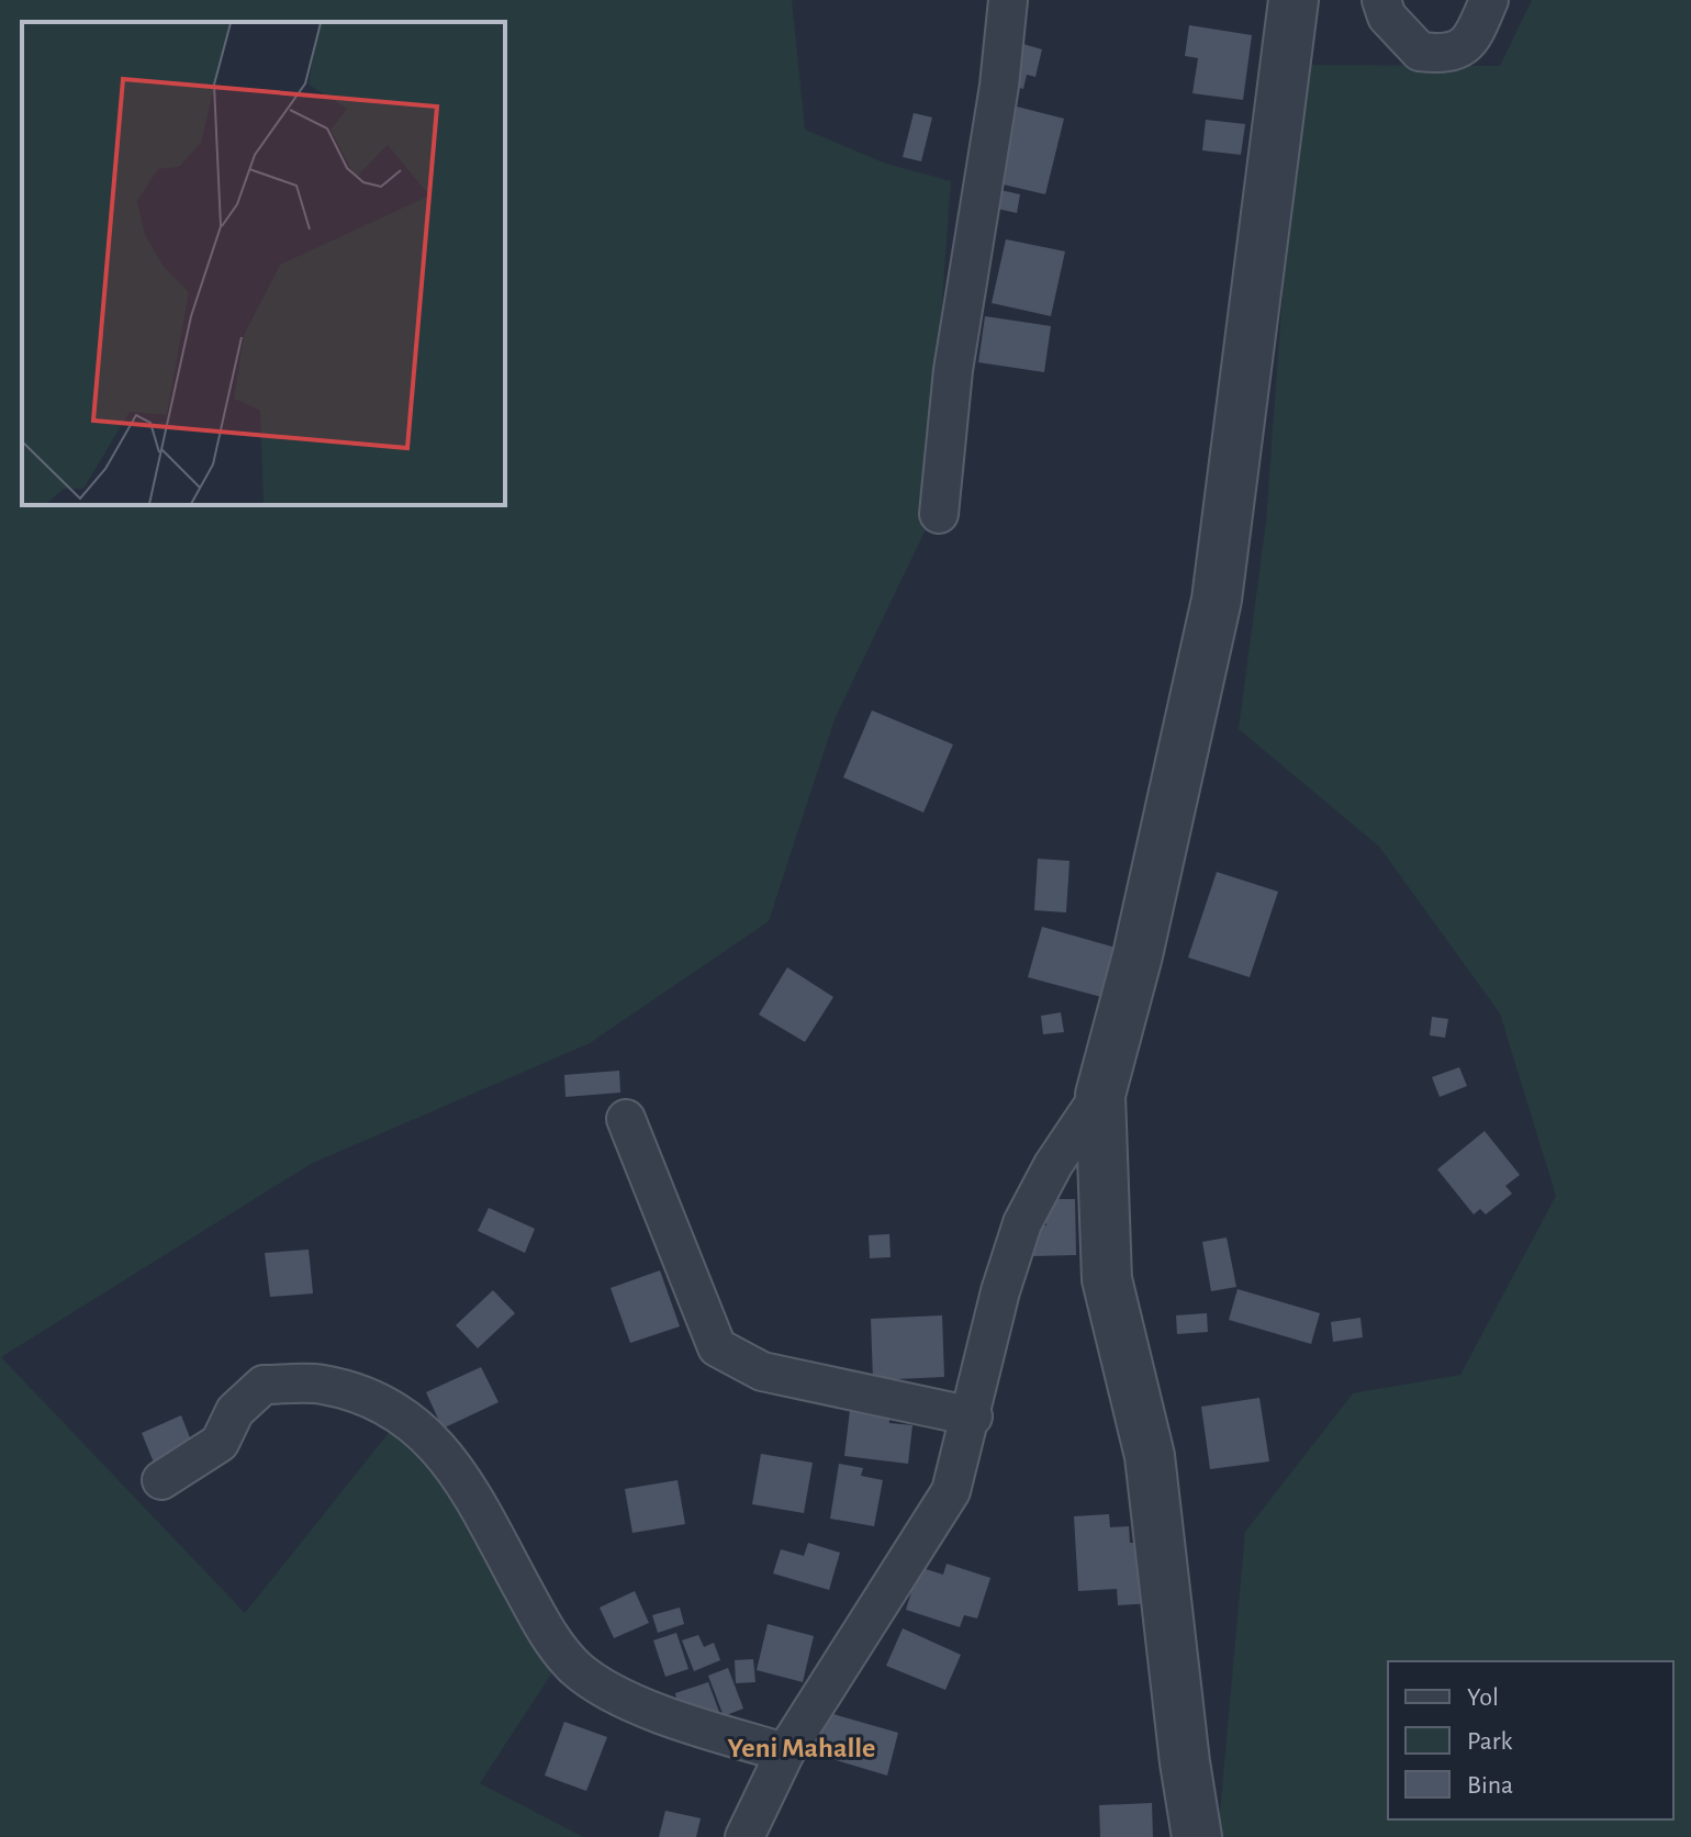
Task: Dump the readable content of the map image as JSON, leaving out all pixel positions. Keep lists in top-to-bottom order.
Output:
{
  "districts": ["Yeni Mahalle"],
  "legend": ["Yol", "Park", "Bina"]
}
